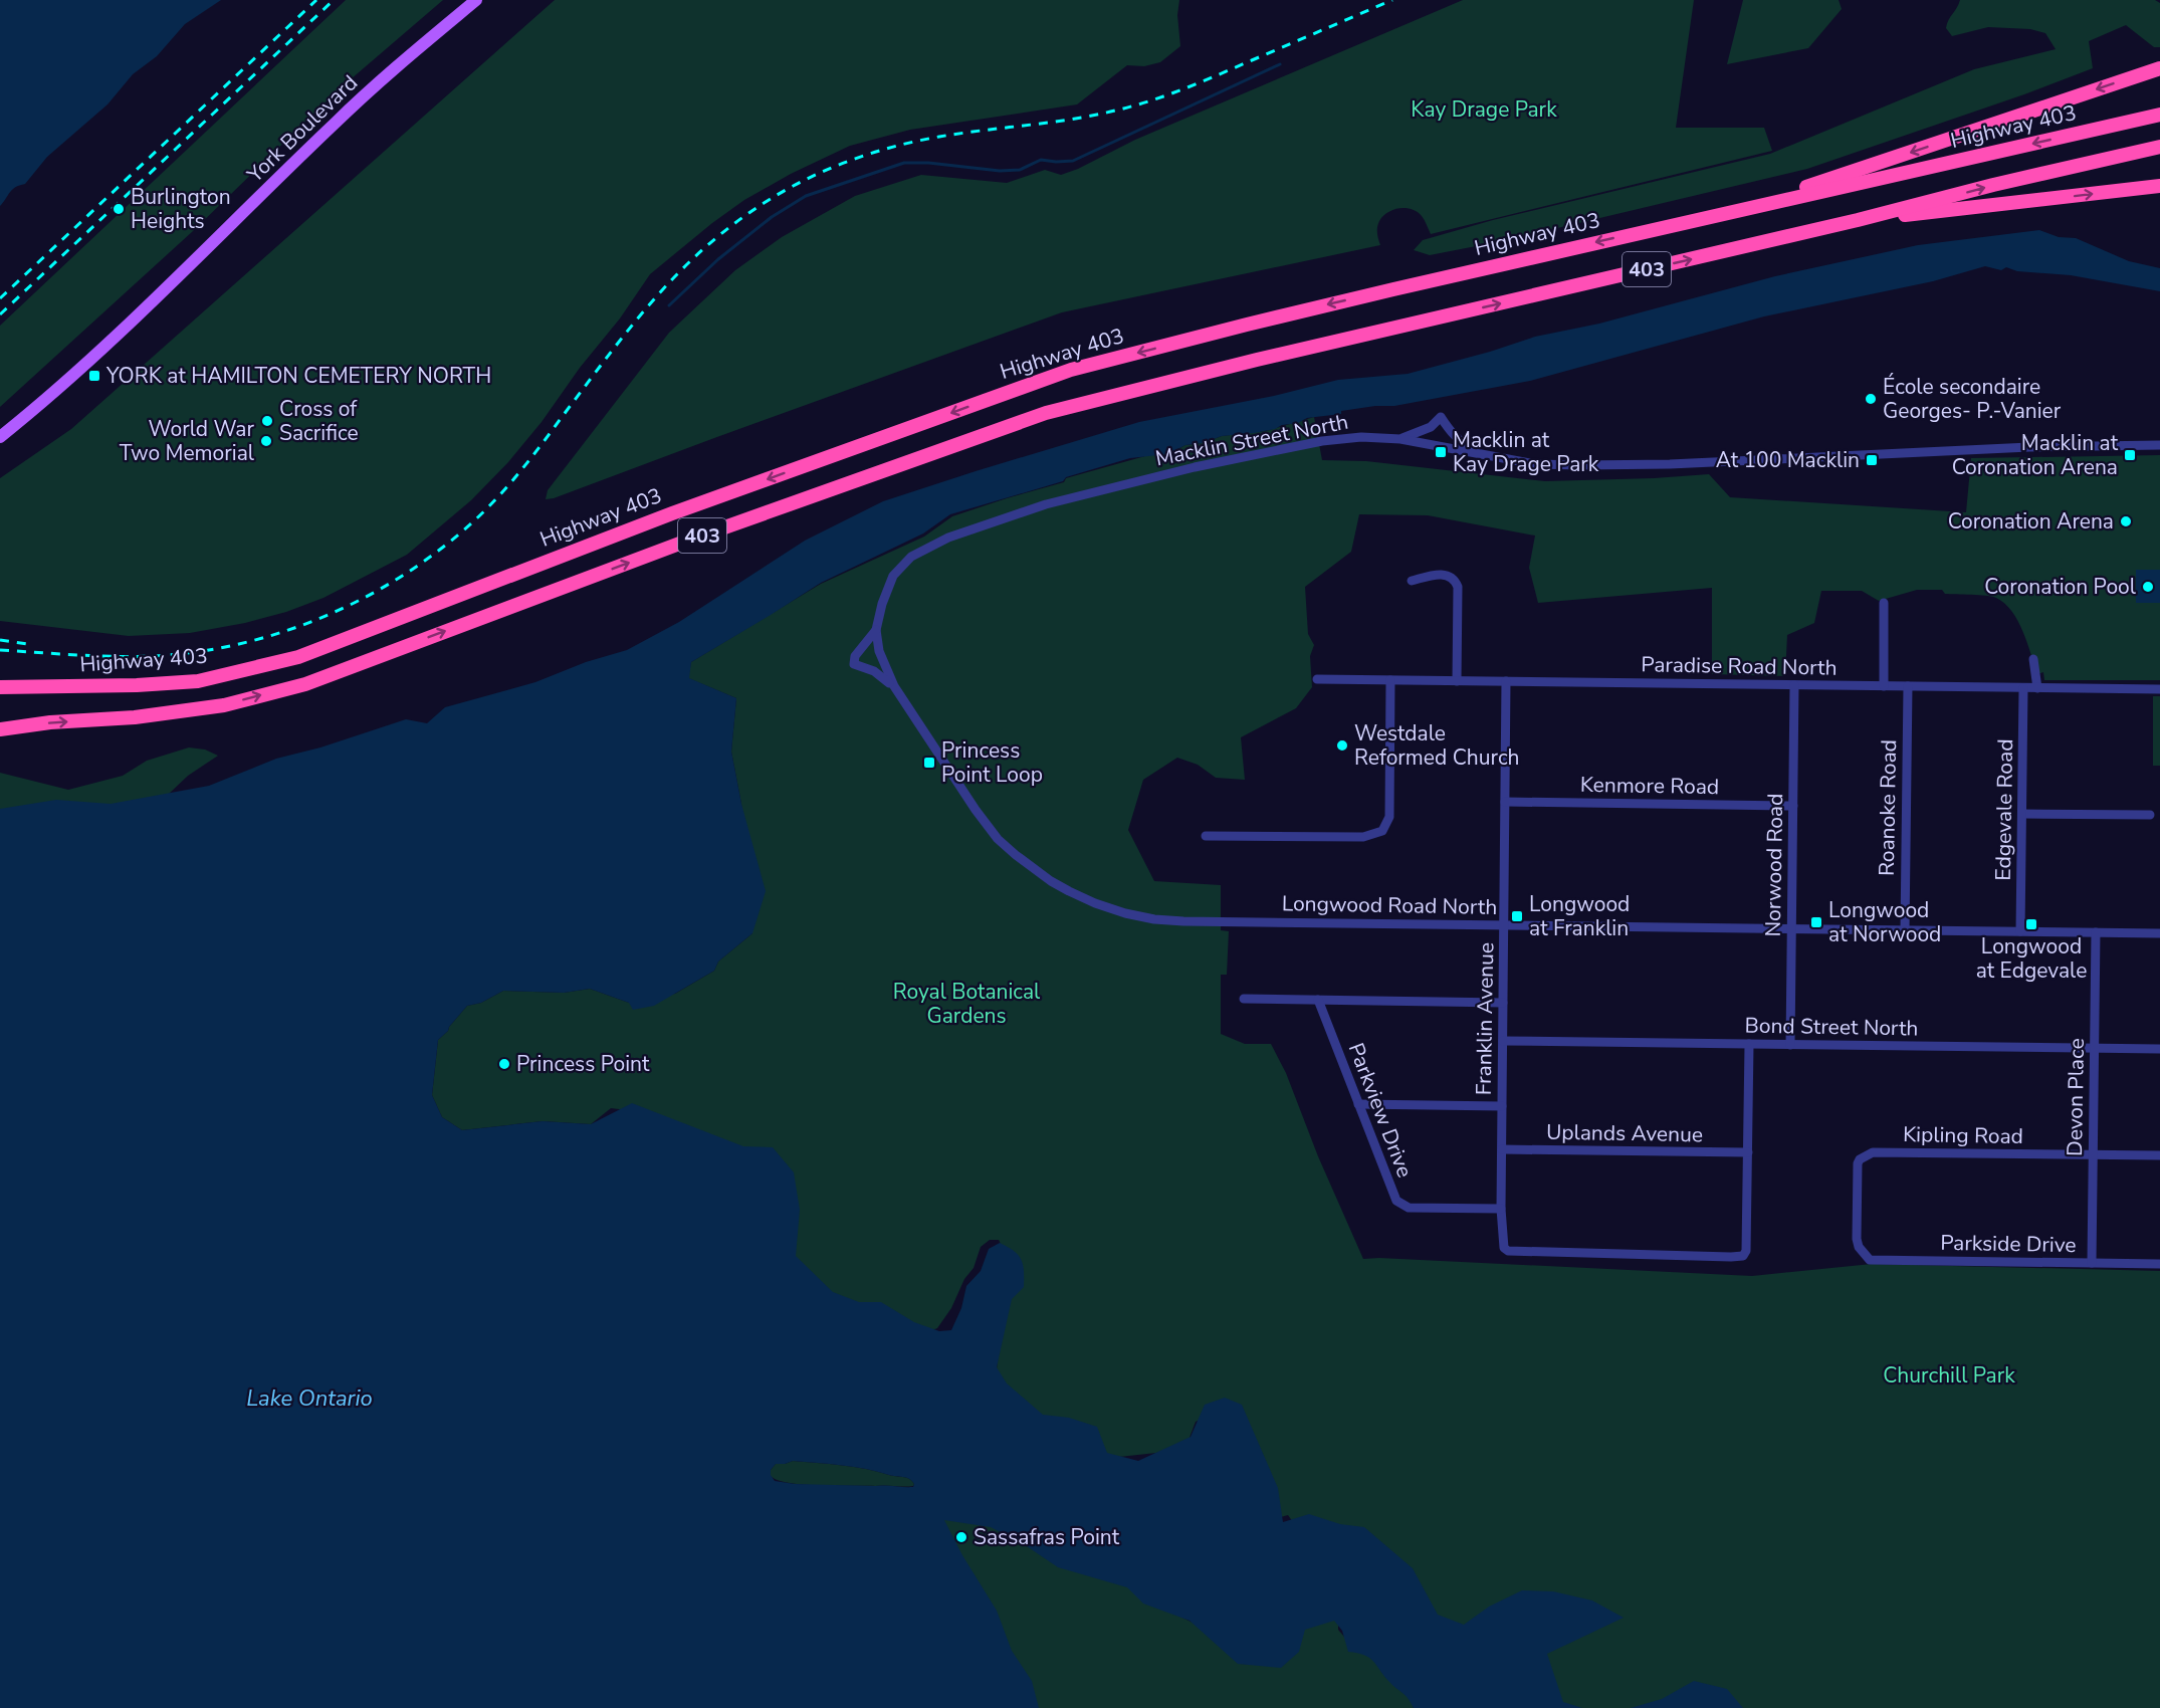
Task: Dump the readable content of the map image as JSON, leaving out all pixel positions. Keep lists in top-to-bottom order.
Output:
{
  "streets": {
    "highway": ["Highway 403", "403"],
    "main road": ["York Boulevard"],
    "street": [
      "Macklin Street North",
      "Paradise Road North",
      "Kenmore Road",
      "Roanoke Road",
      "Edgevale Road",
      "Norwood Road",
      "Longwood Road North",
      "Franklin Avenue",
      "Bond Street North",
      "Devon Place",
      "Parkview Drive",
      "Uplands Avenue",
      "Kipling Road",
      "Parkside Drive"
    ]
  },
  "crossings": [
    ["Macklin Street North", "Longwood Road North"],
    ["Paradise Road North", "Roanoke Road"],
    ["Paradise Road North", "Edgevale Road"],
    ["Paradise Road North", "Norwood Road"],
    ["Paradise Road North", "Franklin Avenue"],
    ["Kenmore Road", "Norwood Road"],
    ["Kenmore Road", "Franklin Avenue"],
    ["Roanoke Road", "Longwood Road North"],
    ["Edgevale Road", "Longwood Road North"],
    ["Norwood Road", "Longwood Road North"],
    ["Norwood Road", "Bond Street North"],
    ["Longwood Road North", "Franklin Avenue"],
    ["Longwood Road North", "Devon Place"],
    ["Franklin Avenue", "Bond Street North"],
    ["Franklin Avenue", "Parkview Drive"],
    ["Franklin Avenue", "Uplands Avenue"],
    ["Bond Street North", "Devon Place"],
    ["Devon Place", "Kipling Road"],
    ["Devon Place", "Parkside Drive"],
    ["Kipling Road", "Parkside Drive"]
  ],
  "water": ["Lake Ontario"],
  "parks": ["Kay Drage Park", "Royal Botanical Gardens", "Churchill Park"],
  "places": {
    "other": [
      "Burlington Heights",
      "École secondaire Georges- P.-Vanier",
      "Cross of Sacrifice",
      "World War Two Memorial",
      "Coronation Arena",
      "Coronation Pool",
      "Westdale Reformed Church",
      "Princess Point",
      "Sassafras Point"
    ],
    "transit": [
      "YORK at HAMILTON CEMETERY NORTH",
      "Macklin at Kay Drage Park",
      "Macklin at Coronation Arena",
      "At 100 Macklin",
      "Princess Point Loop",
      "Longwood at Franklin",
      "Longwood at Norwood",
      "Longwood at Edgevale"
    ]
  }
}
